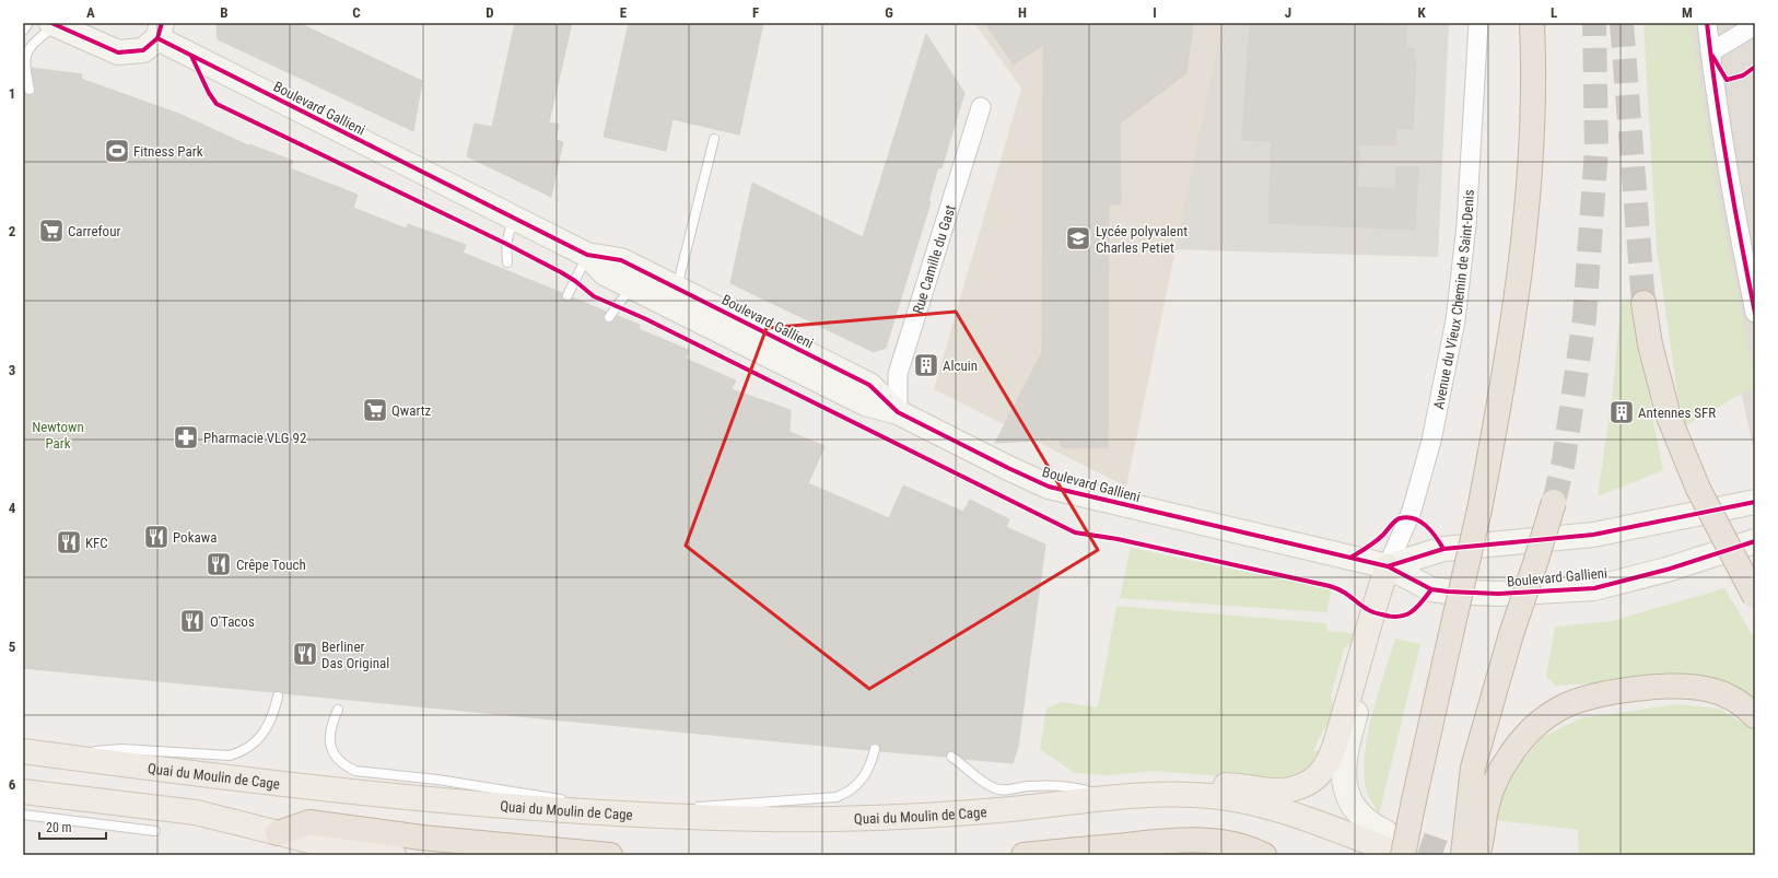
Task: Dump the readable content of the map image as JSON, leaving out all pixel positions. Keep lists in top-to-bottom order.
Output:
{
  "streets": {
    "main road": ["Boulevard Gallieni", "Quai du Moulin de Cage"],
    "street": ["Rue Camille du Gast", "Avenue du Vieux Chemin de Saint-Denis"]
  },
  "crossings": [
    ["Boulevard Gallieni", "Rue Camille du Gast"],
    ["Boulevard Gallieni", "Avenue du Vieux Chemin de Saint-Denis"]
  ],
  "parks": ["Newtown Park"],
  "places": {
    "sports": ["Fitness Park"],
    "supermarket": ["Carrefour", "Qwartz"],
    "school or university": ["Lycée polyvalent Charles Petiet"],
    "building": ["Alcuin", "Antennes SFR"],
    "pharmacy": ["Pharmacie VLG 92"],
    "restaurant": [
      "Pokawa",
      "KFC",
      "Crêpe Touch",
      "O'Tacos",
      "Berliner Das Original"
    ]
  },
  "scale_bar": "20 m",
  "grid": {
    "columns": [
      "A",
      "B",
      "C",
      "D",
      "E",
      "F",
      "G",
      "H",
      "I",
      "J",
      "K",
      "L",
      "M"
    ],
    "rows": [
      "1",
      "2",
      "3",
      "4",
      "5",
      "6"
    ]
  }
}
